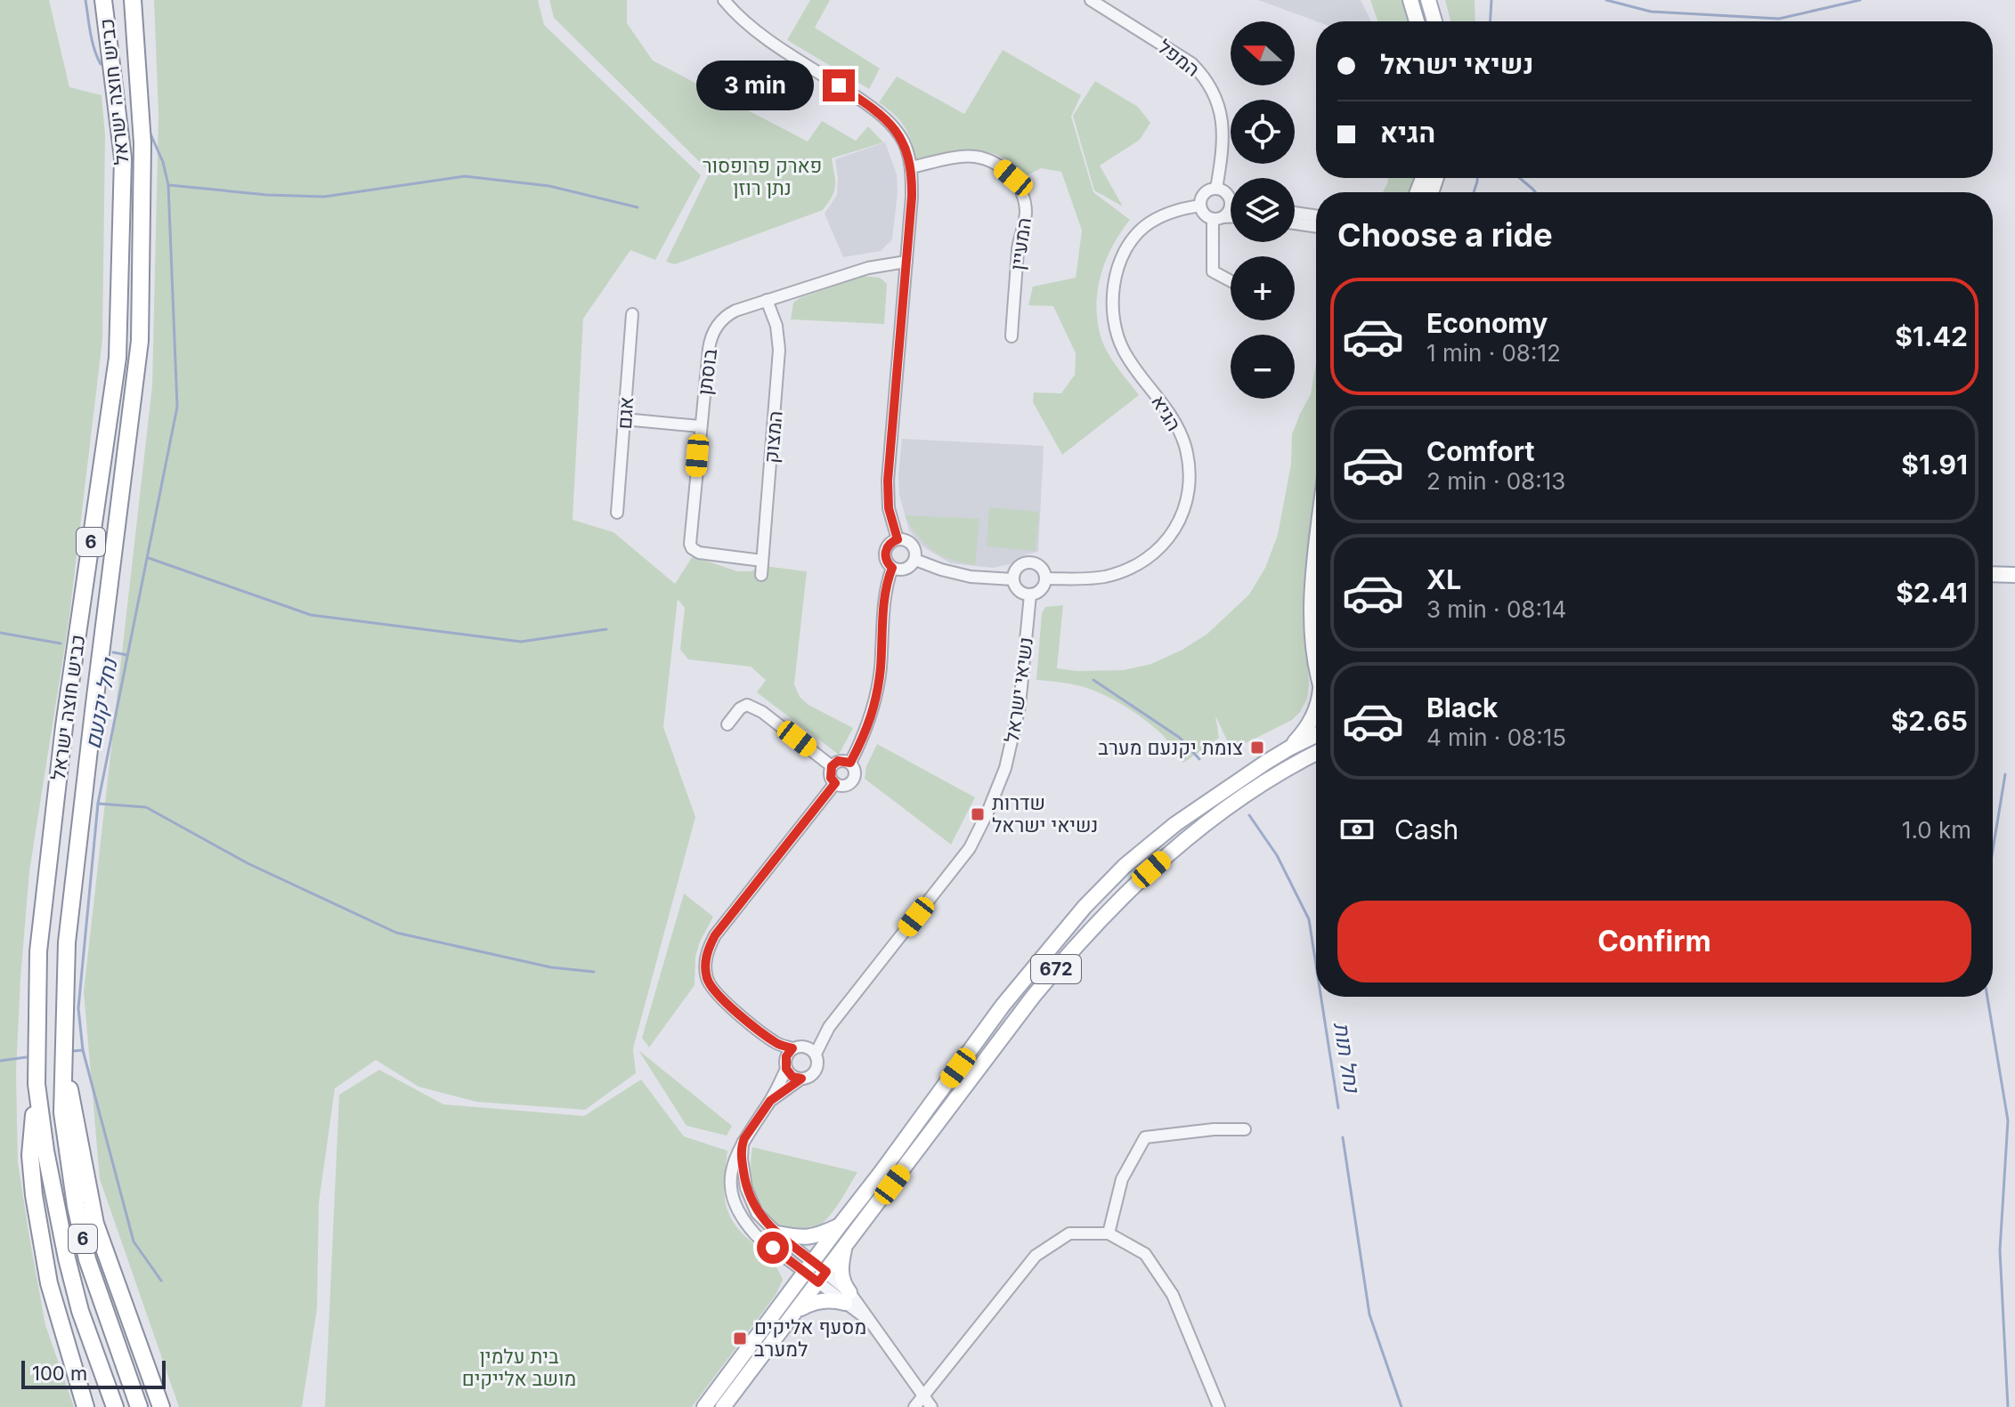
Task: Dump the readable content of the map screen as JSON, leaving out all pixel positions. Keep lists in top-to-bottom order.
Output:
{
  "streets": {
    "highway": ["כביש חוצה ישראל", "6"],
    "main road": ["672"],
    "street": [
      "המפל",
      "המעיין",
      "בוסתן",
      "אגם",
      "הגיא",
      "המצוק",
      "נשיאי ישראל"
    ]
  },
  "crossings": [
    ["המפל", "הגיא"],
    ["בוסתן", "המצוק"],
    ["הגיא", "נשיאי ישראל"],
    ["נשיאי ישראל", "672"]
  ],
  "water": ["נחל יקנעם", "נחל תות"],
  "parks": ["פארק פרופסור נתן רוזן", "בית עלמין מושב אלייקים"],
  "places": {
    "transit": ["צומת יקנעם מערב", "שדרות נשיאי ישראל", "מסעף אליקים למערב"]
  },
  "scale_bar": "100 m",
  "north": "left",
  "page": {
    "map_buttons": ["+", "−"],
    "banner": ["נשיאי ישראל", "הגיא"],
    "bubble": "3 min",
    "heading": "Choose a ride",
    "list": [
      {
        "name": "Economy",
        "note": "1 min · 08:12",
        "value": "$1.42"
      },
      {
        "name": "Comfort",
        "note": "2 min · 08:13",
        "value": "$1.91"
      },
      {
        "name": "XL",
        "note": "3 min · 08:14",
        "value": "$2.41"
      },
      {
        "name": "Black",
        "note": "4 min · 08:15",
        "value": "$2.65"
      }
    ],
    "pay": ["Cash", "1.0 km"],
    "buttons": "Confirm",
    "scale": "100 m"
  }
}
